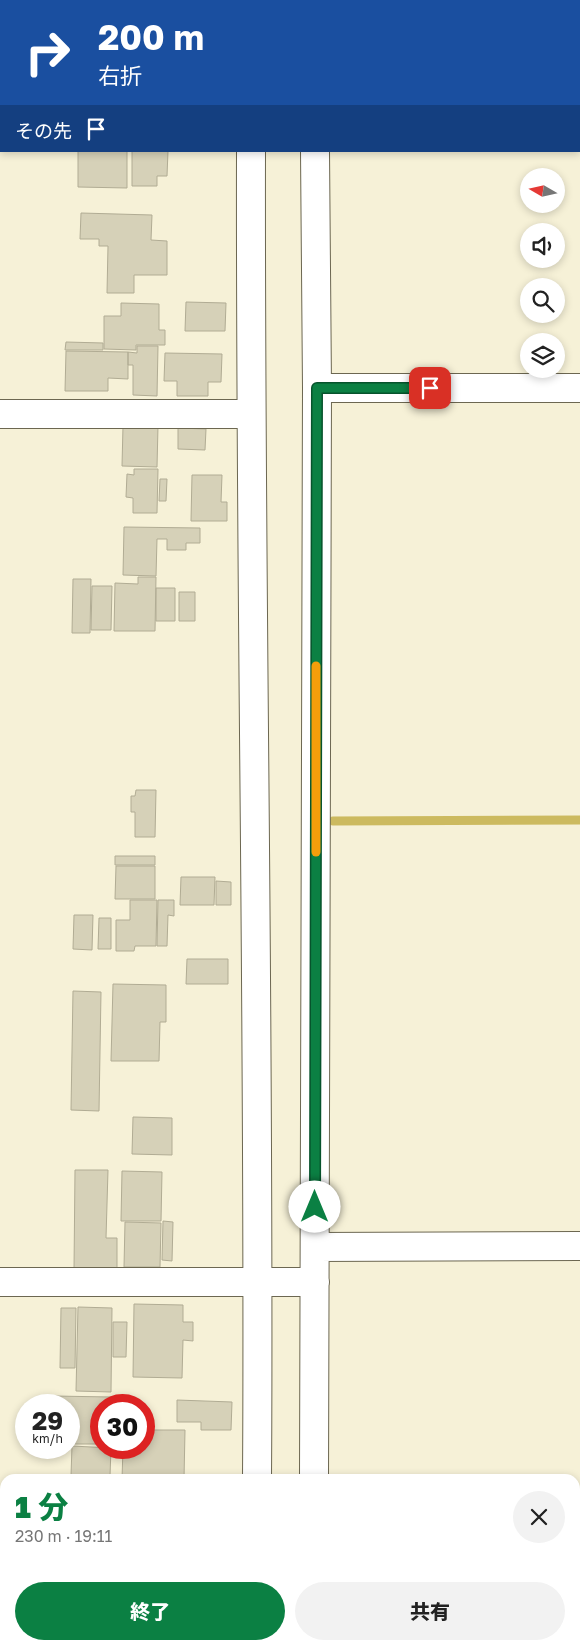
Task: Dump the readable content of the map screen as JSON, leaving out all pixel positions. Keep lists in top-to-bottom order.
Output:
{
  "north": "left",
  "page": {
    "turn": ["200 m", "右折"],
    "then": "その先",
    "speed": "29 km/h",
    "limit": "30",
    "heading": ["1 分", "230 m · 19:11"],
    "buttons": ["終了", "共有"]
  }
}
